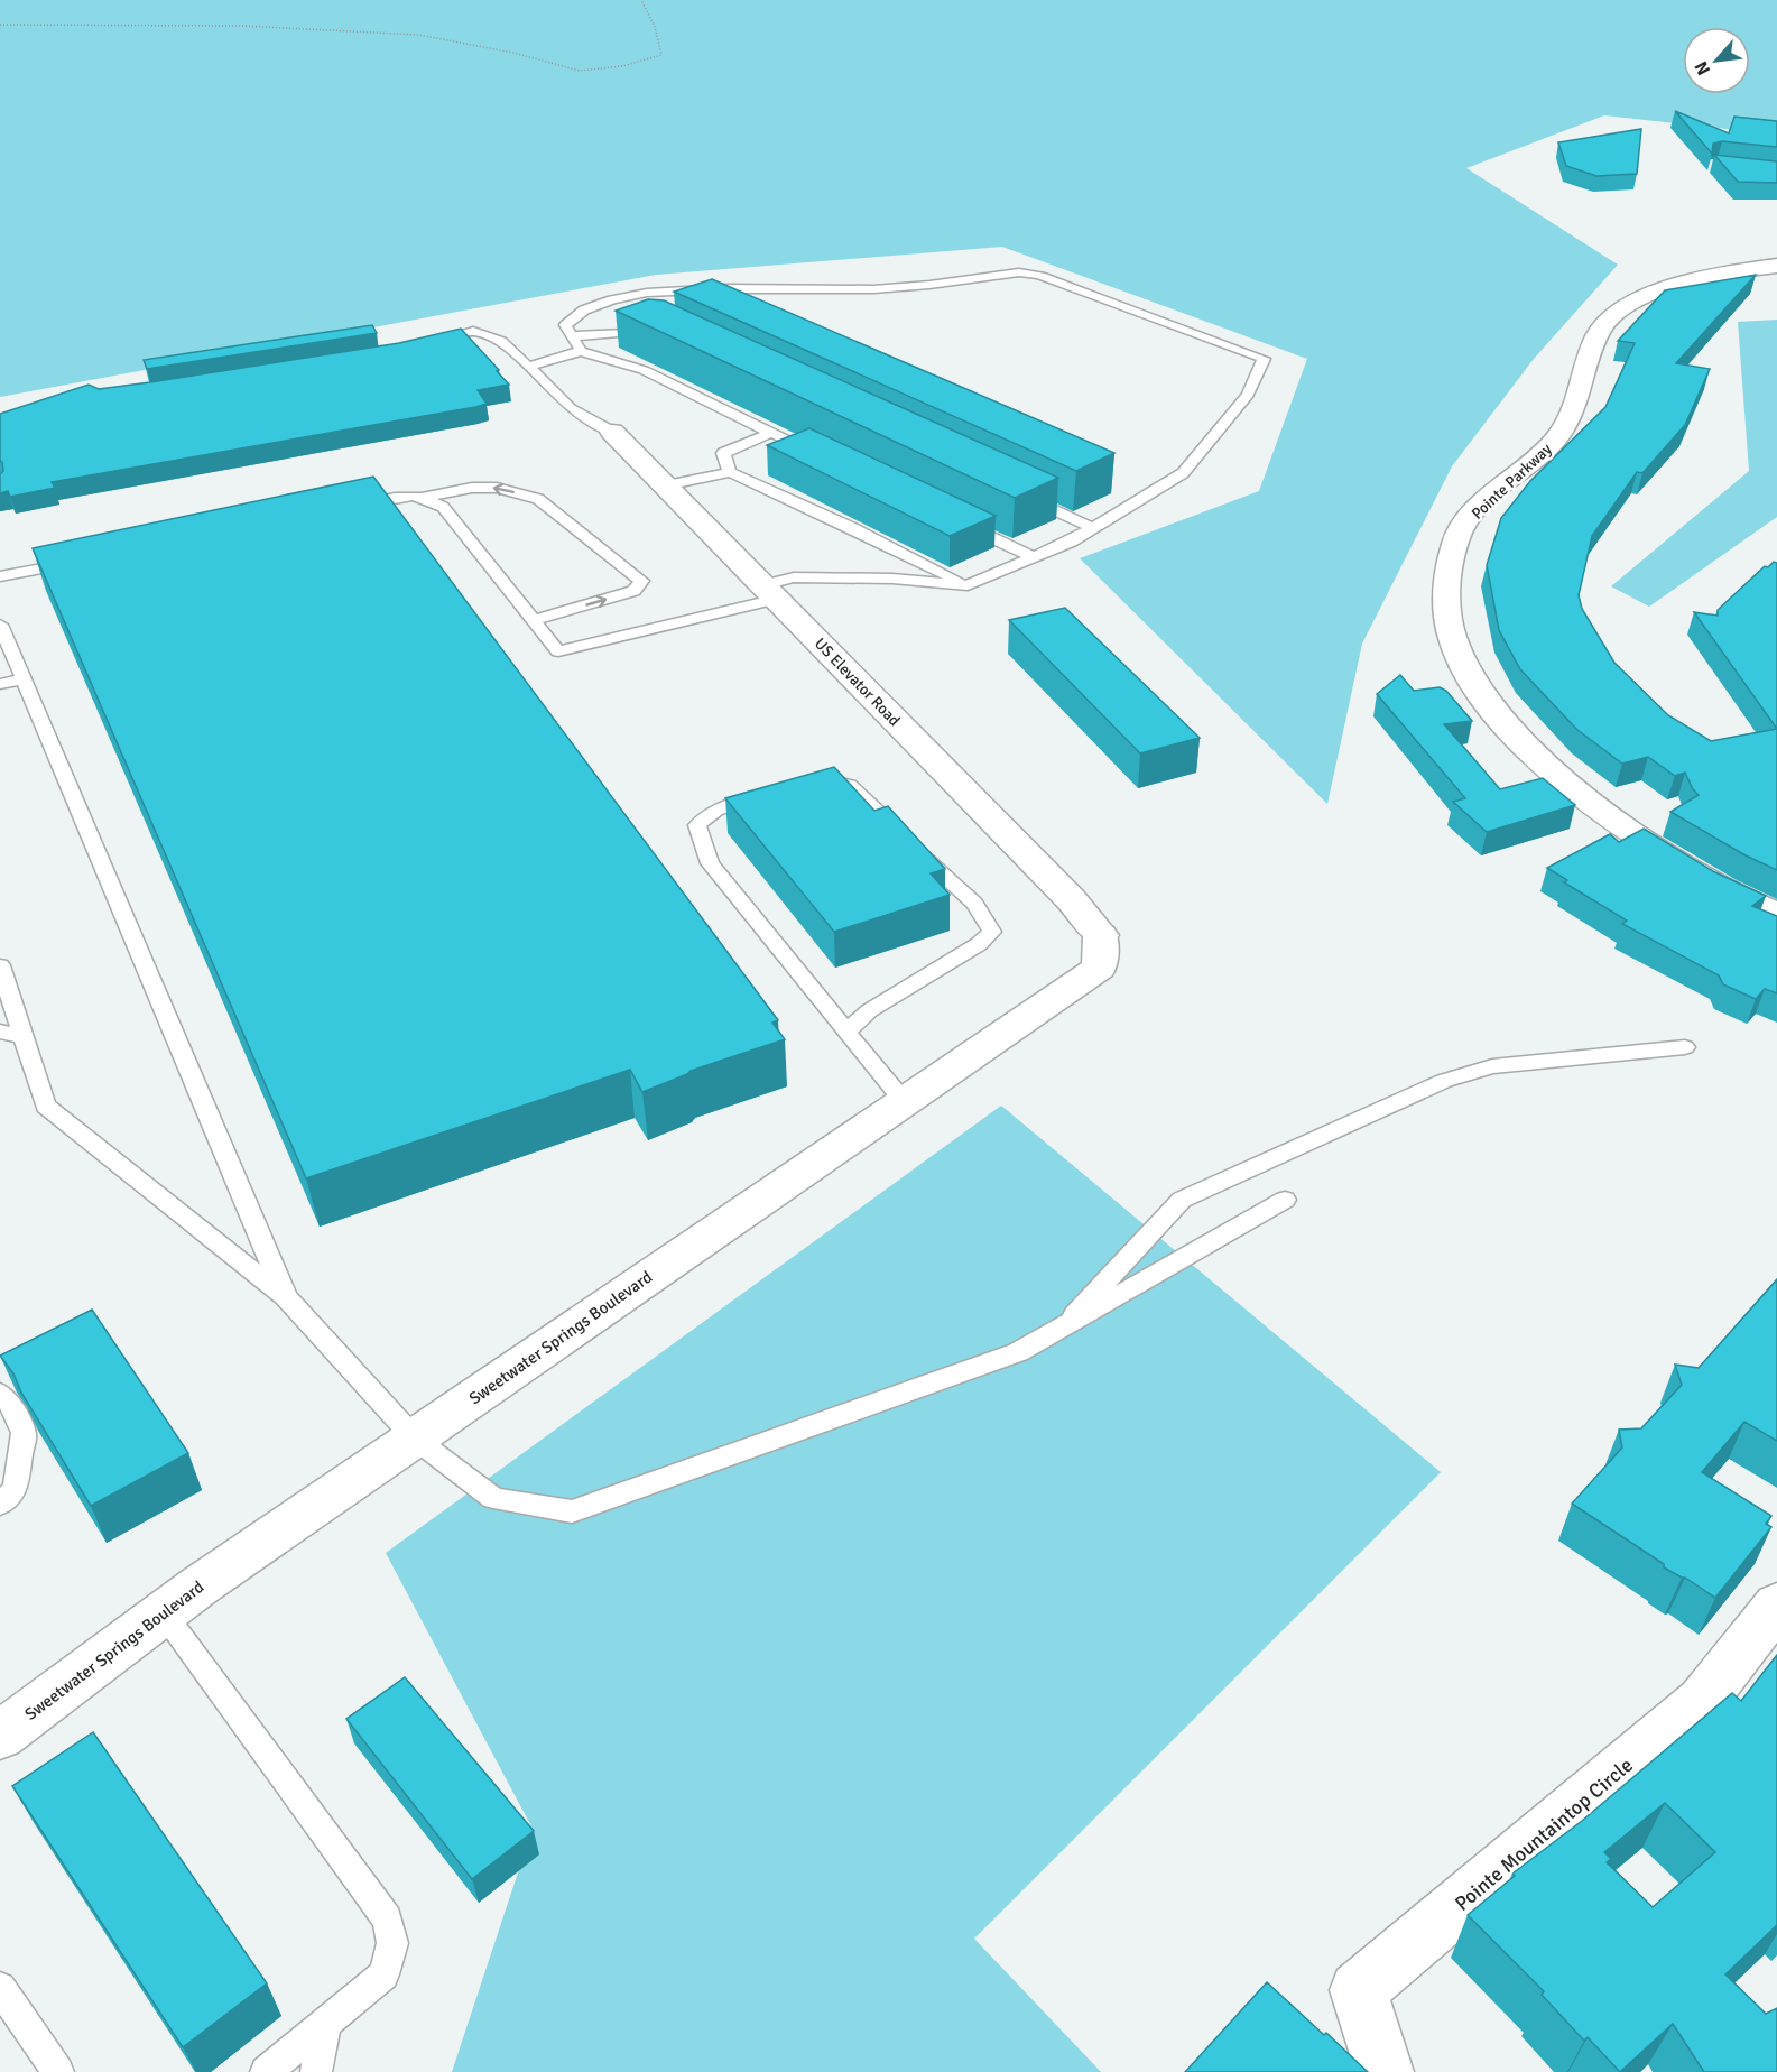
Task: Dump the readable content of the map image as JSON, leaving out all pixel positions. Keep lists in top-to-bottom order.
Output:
{
  "streets": {
    "street": [
      "Pointe Parkway",
      "US Elevator Road",
      "Sweetwater Springs Boulevard",
      "Pointe Mountaintop Circle"
    ]
  },
  "crossings": [
    ["US Elevator Road", "Sweetwater Springs Boulevard"]
  ],
  "north": "bottom left"
}
